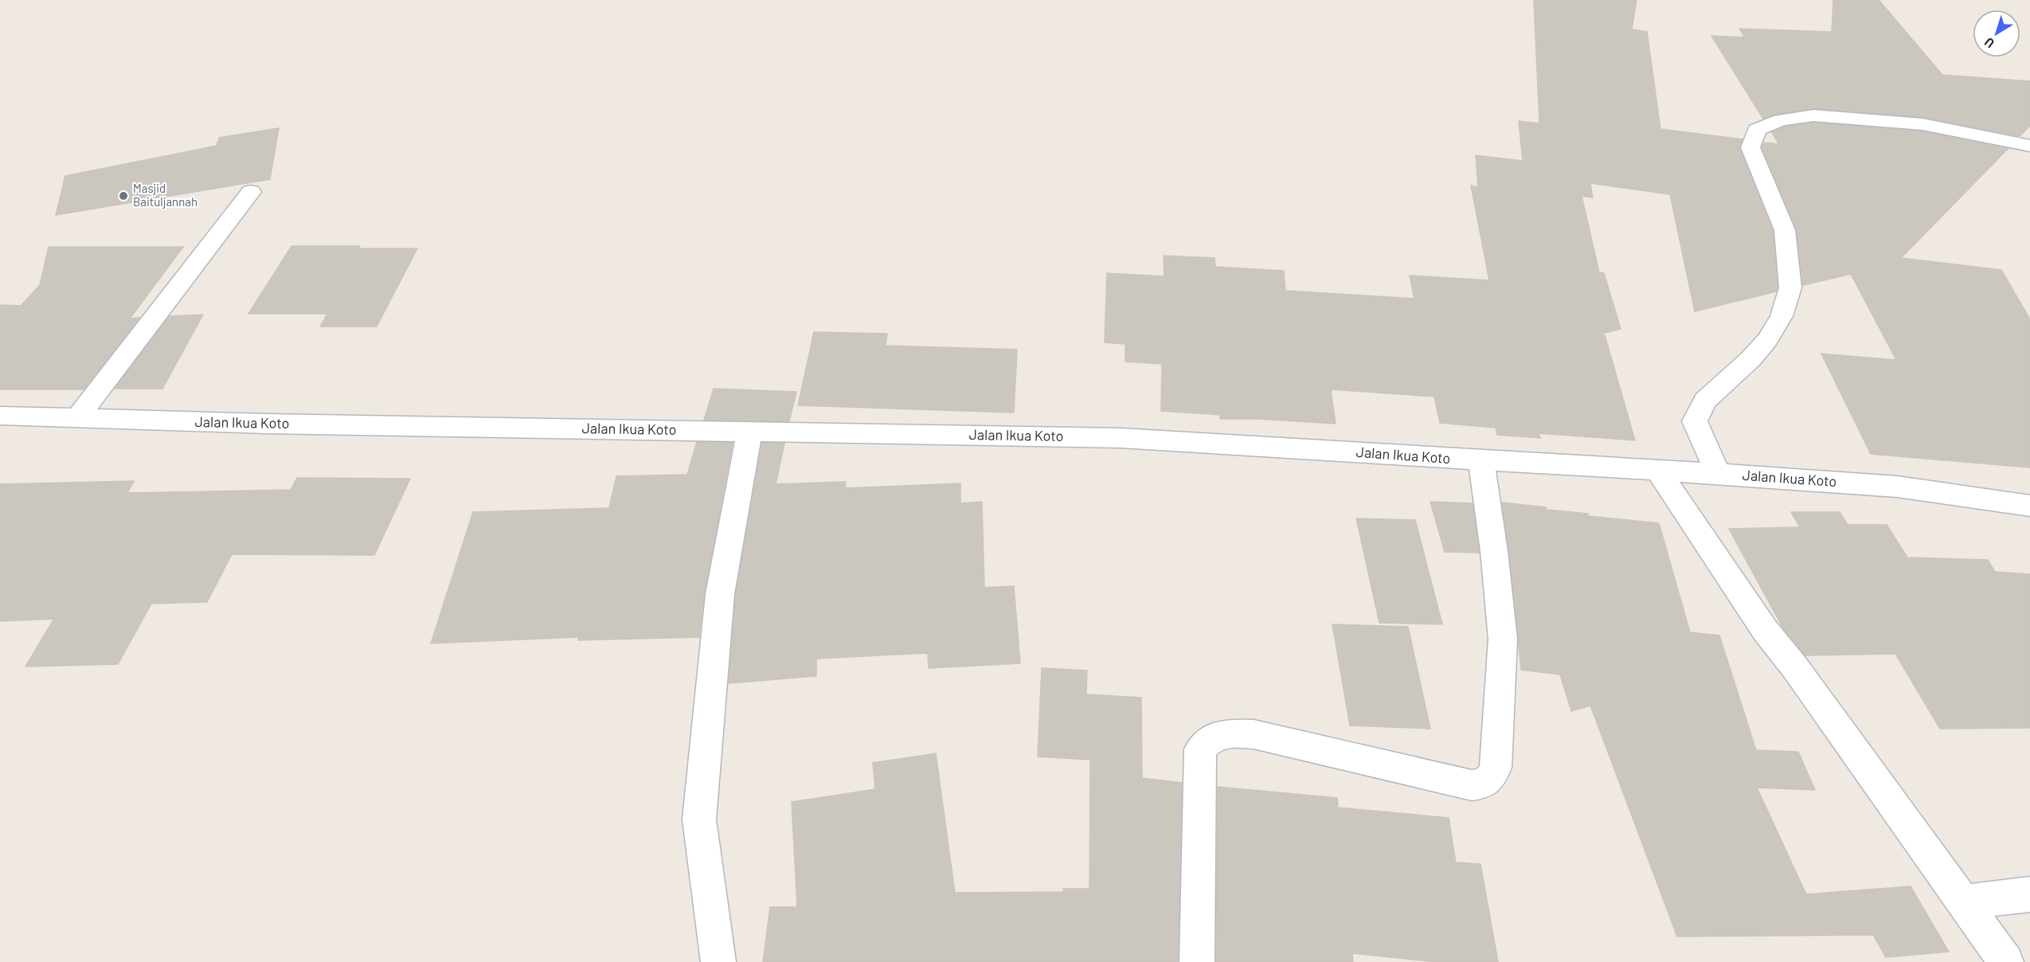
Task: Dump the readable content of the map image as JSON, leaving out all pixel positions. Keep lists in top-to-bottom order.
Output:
{
  "streets": {
    "street": ["Jalan Ikua Koto"]
  },
  "places": ["Masjid Baituljannah"],
  "north": "bottom left"
}
